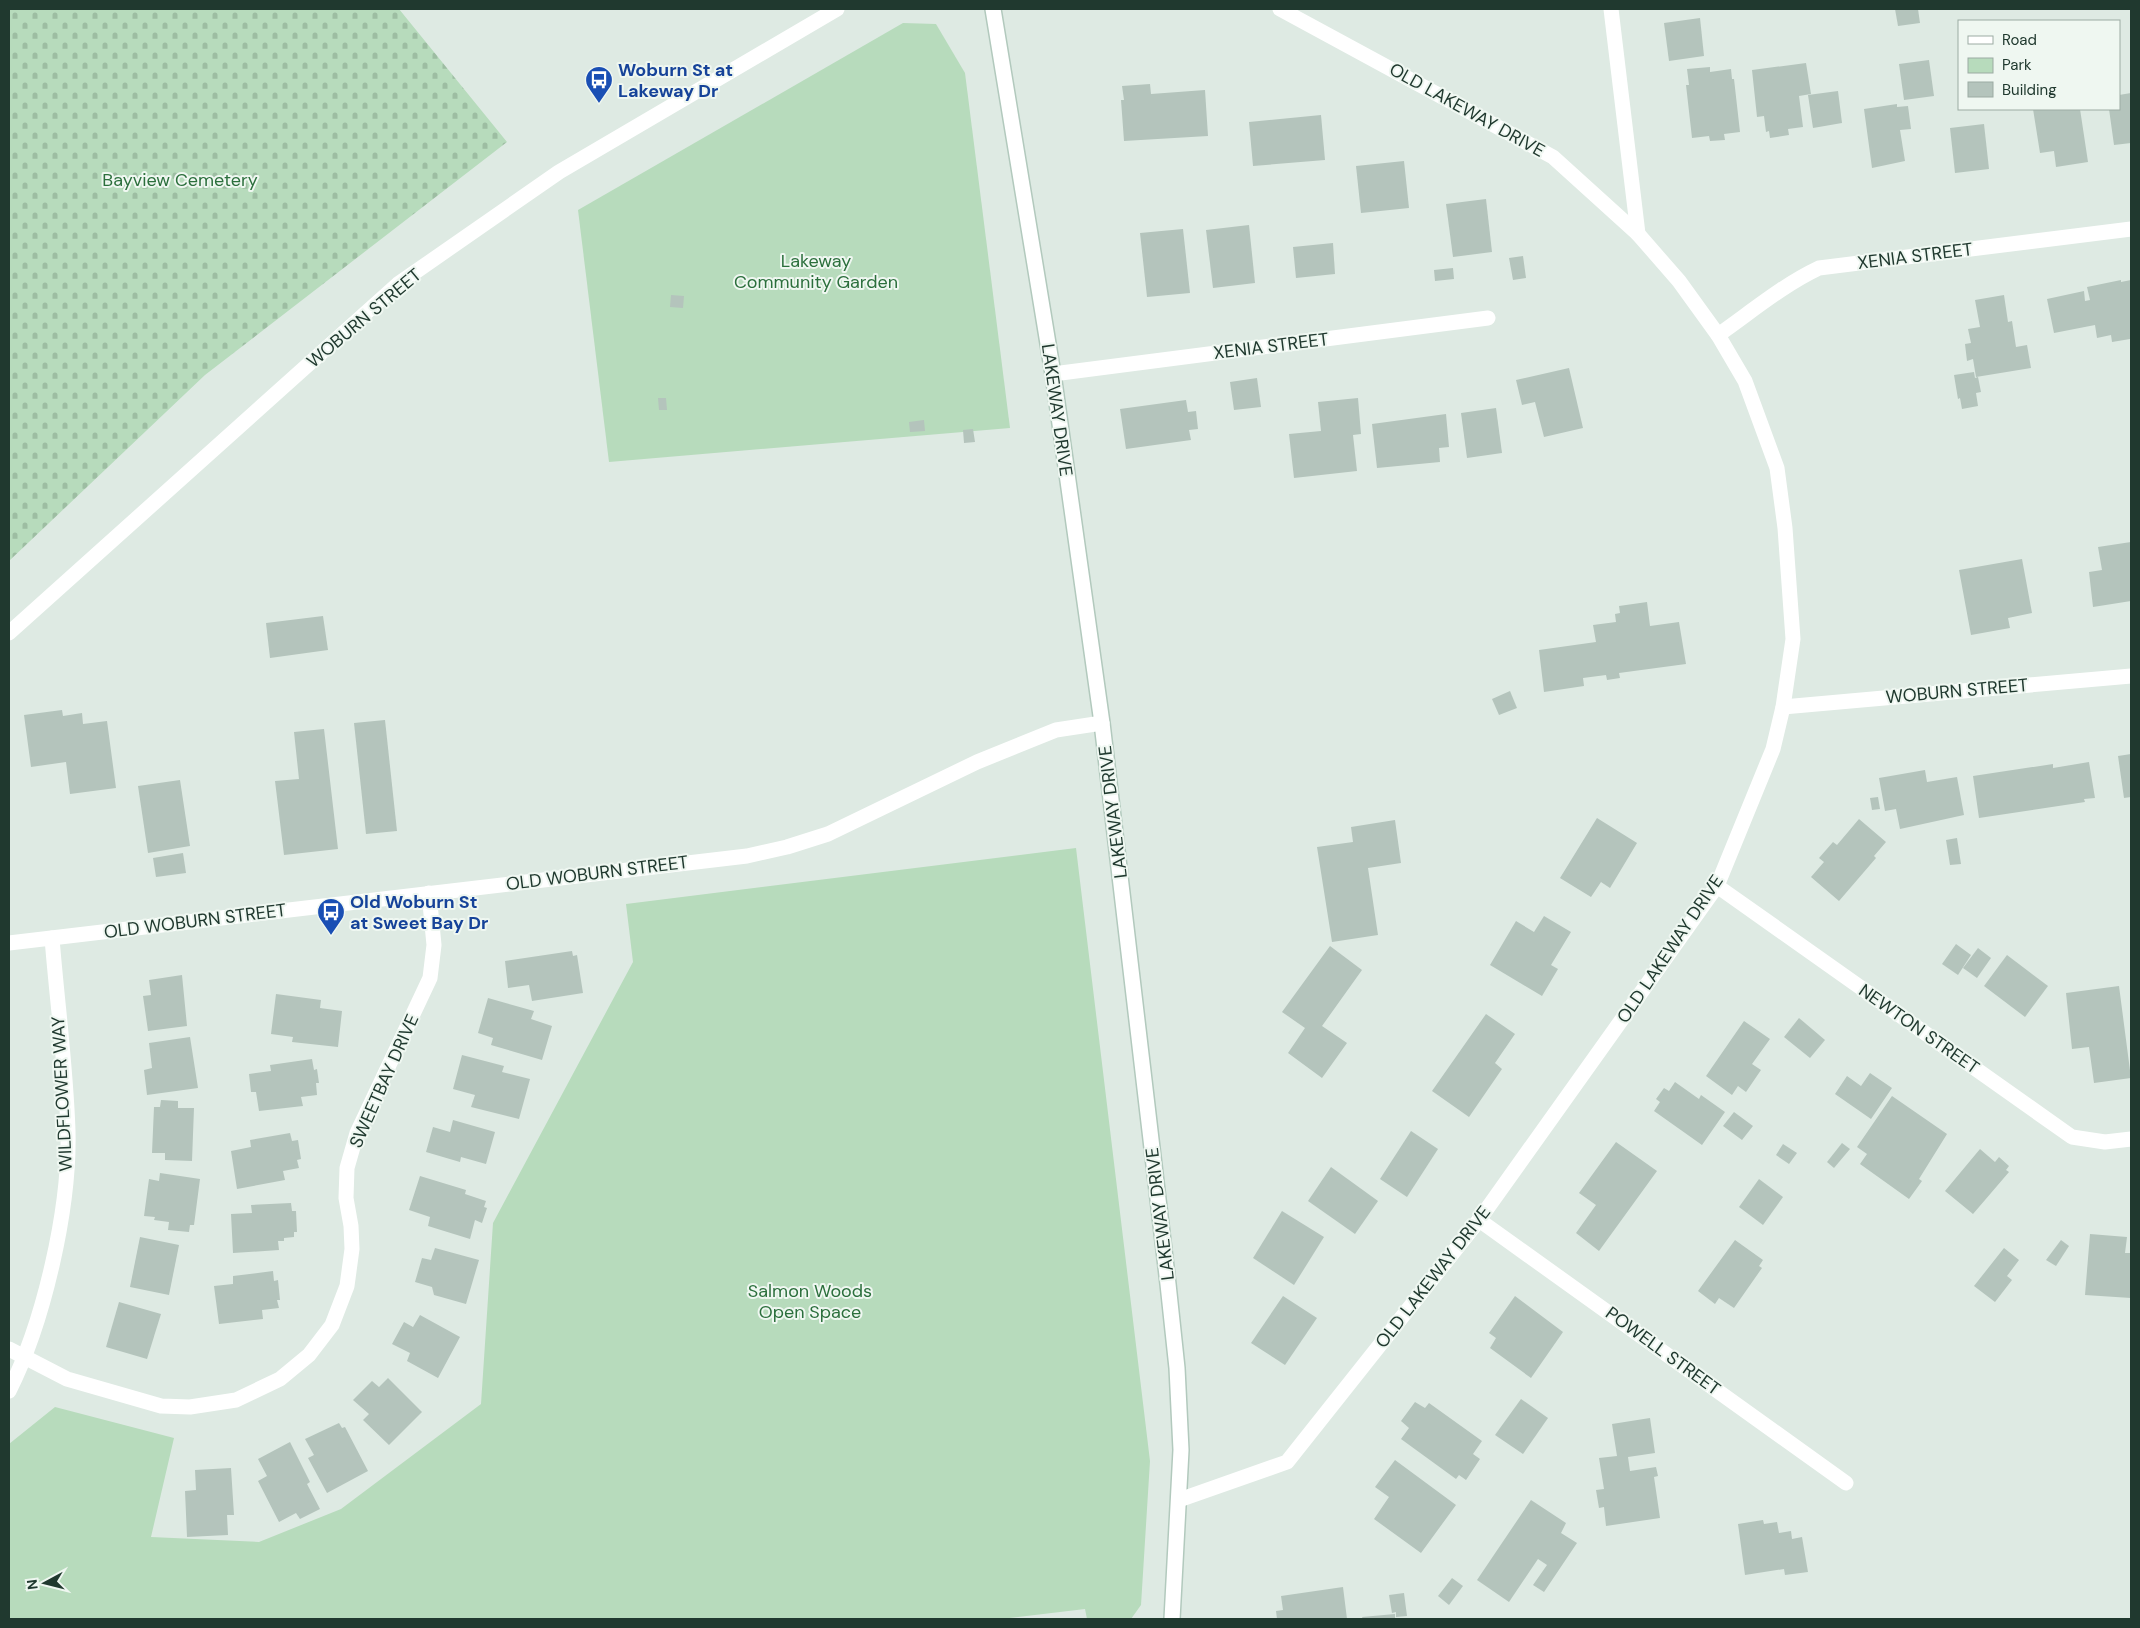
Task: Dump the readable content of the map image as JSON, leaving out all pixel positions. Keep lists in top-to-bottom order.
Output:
{
  "streets": {
    "street": [
      "OLD LAKEWAY DRIVE",
      "XENIA STREET",
      "WOBURN STREET",
      "LAKEWAY DRIVE",
      "OLD WOBURN STREET",
      "NEWTON STREET",
      "SWEETBAY DRIVE",
      "WILDFLOWER WAY",
      "POWELL STREET"
    ]
  },
  "crossings": [
    ["OLD LAKEWAY DRIVE", "XENIA STREET"],
    ["OLD LAKEWAY DRIVE", "WOBURN STREET"],
    ["OLD LAKEWAY DRIVE", "LAKEWAY DRIVE"],
    ["OLD LAKEWAY DRIVE", "NEWTON STREET"],
    ["OLD LAKEWAY DRIVE", "POWELL STREET"],
    ["XENIA STREET", "LAKEWAY DRIVE"],
    ["LAKEWAY DRIVE", "OLD WOBURN STREET"],
    ["OLD WOBURN STREET", "SWEETBAY DRIVE"],
    ["OLD WOBURN STREET", "WILDFLOWER WAY"],
    ["SWEETBAY DRIVE", "WILDFLOWER WAY"]
  ],
  "parks": ["Bayview Cemetery", "Lakeway Community Garden", "Salmon Woods Open Space"],
  "places": {
    "bus stop": ["Woburn St at Lakeway Dr", "Old Woburn St at Sweet Bay Dr"]
  },
  "legend": ["Road", "Park", "Building"],
  "north": "left"
}
